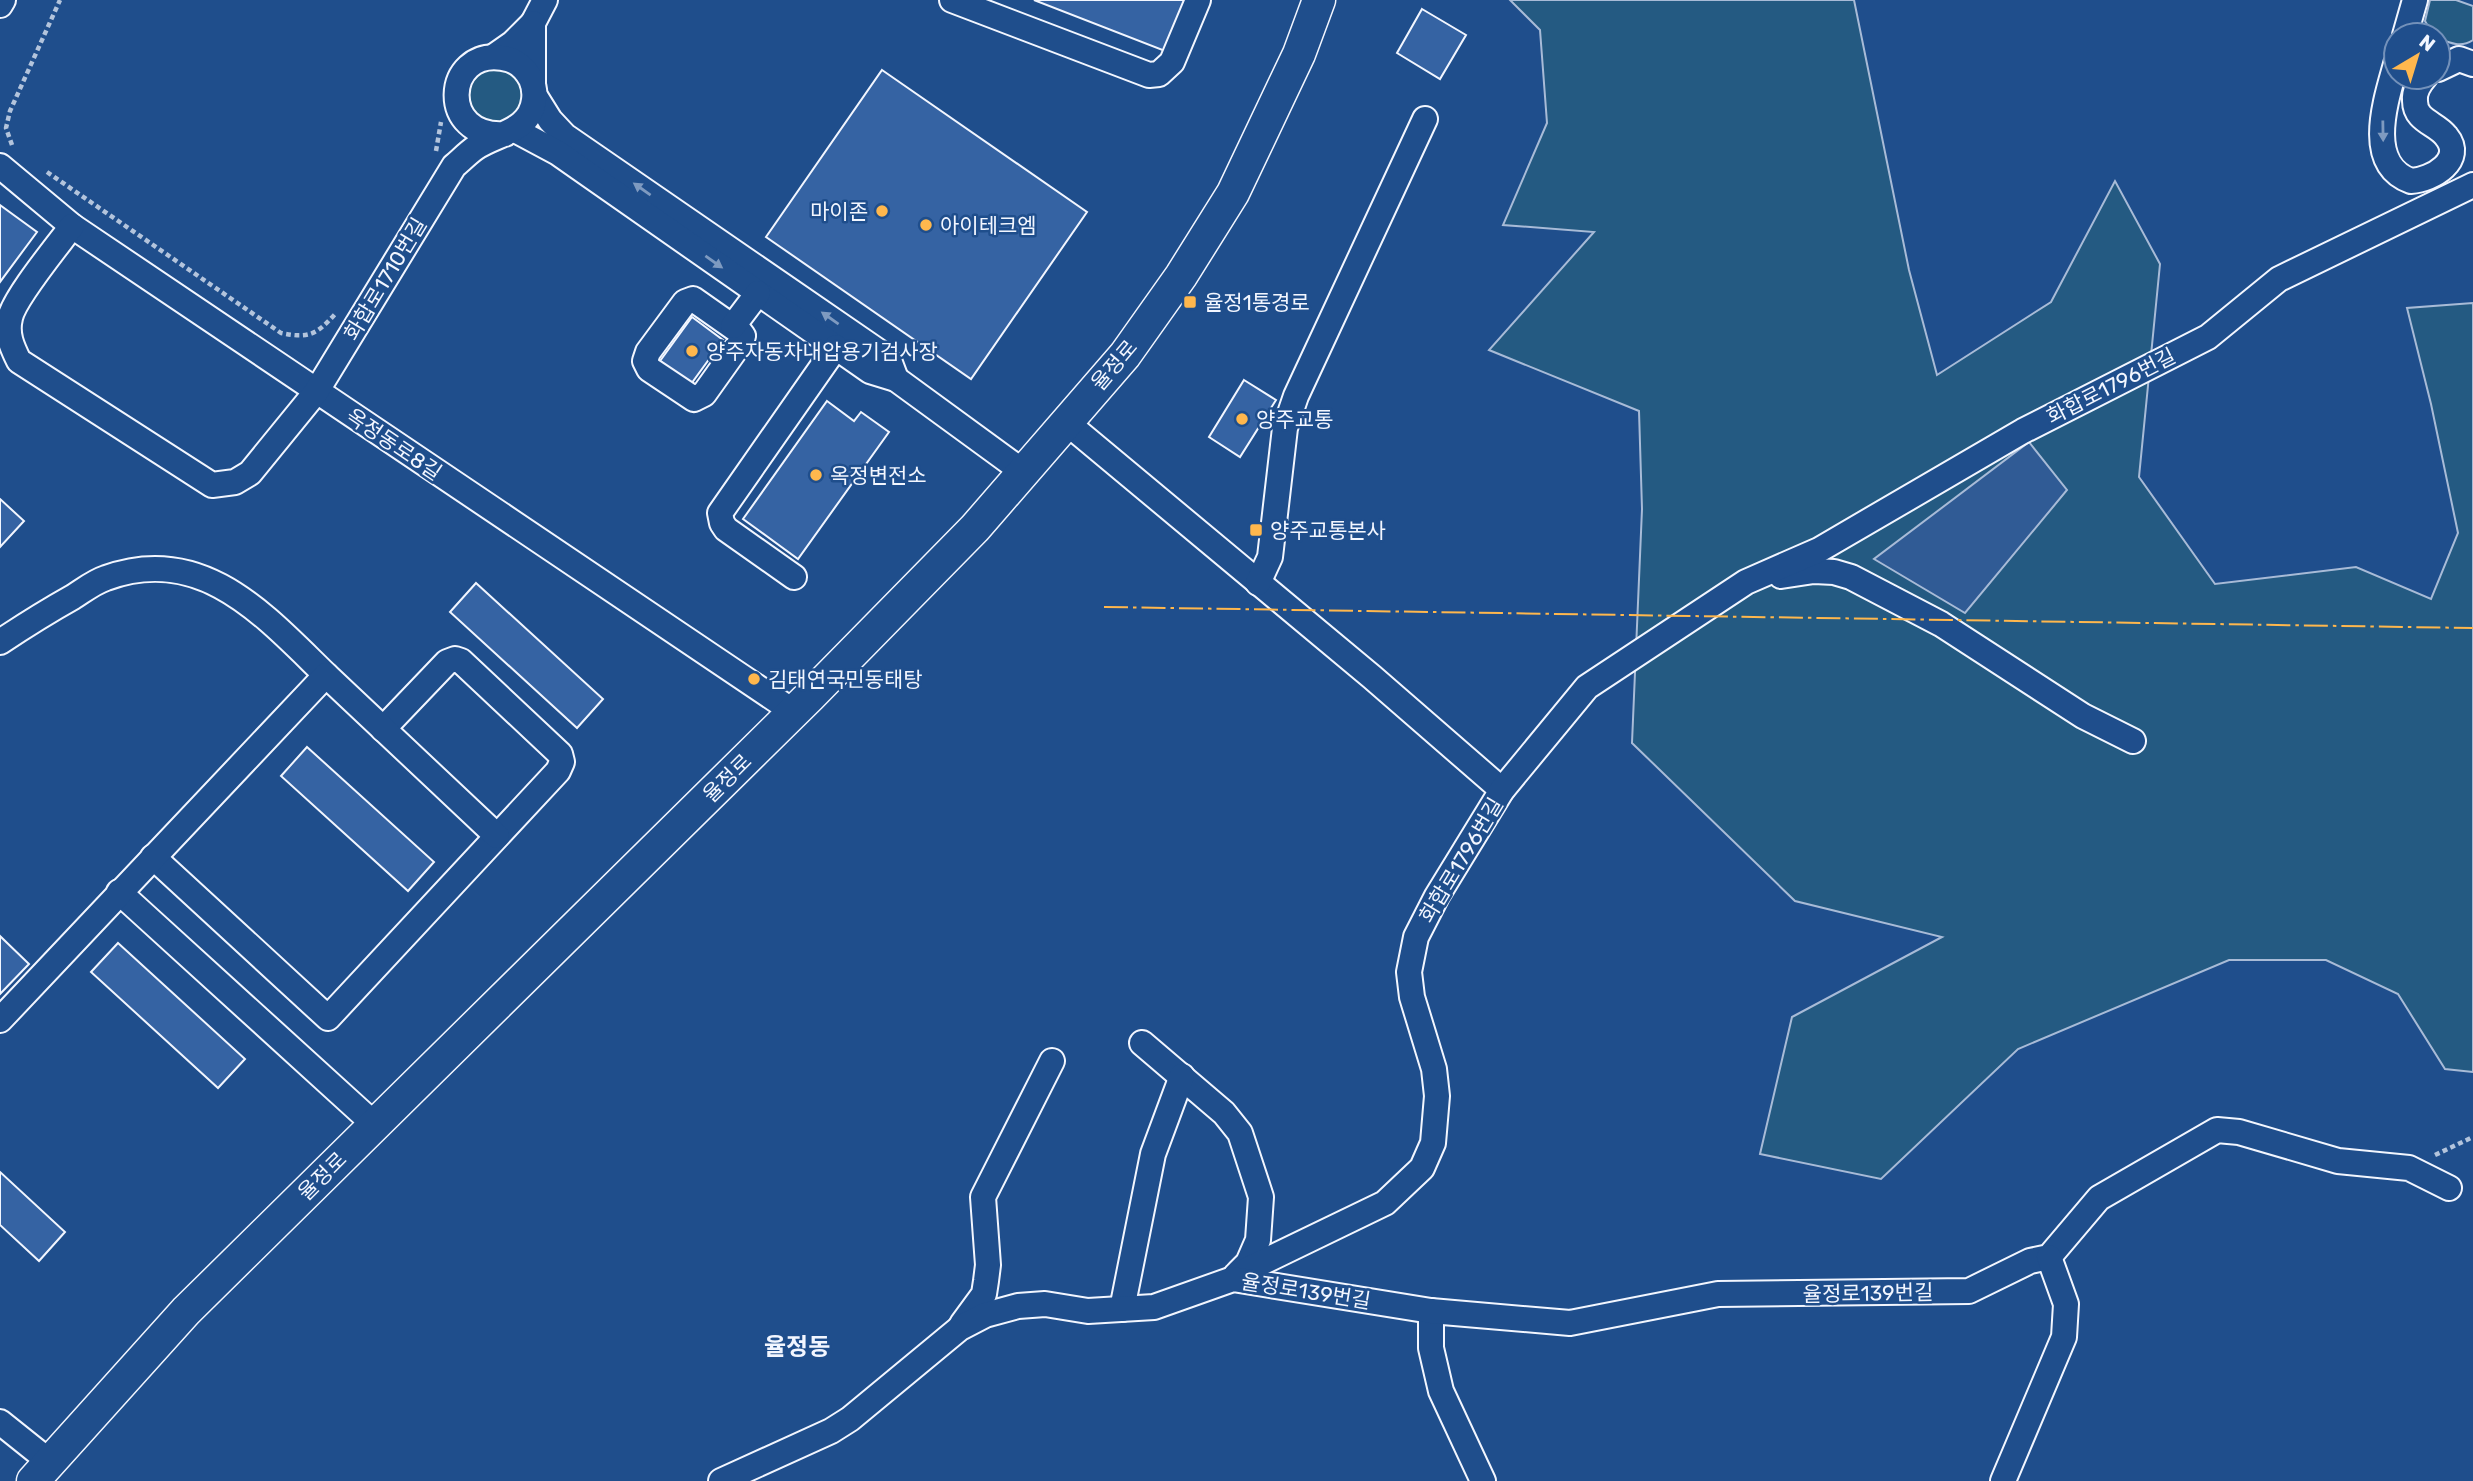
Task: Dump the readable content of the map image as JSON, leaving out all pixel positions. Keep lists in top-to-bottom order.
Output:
{
  "streets": {
    "main road": ["율정로"],
    "street": [
      "화합로1710번길",
      "화합로1796번길",
      "옥정동로8길",
      "율정로139번길"
    ]
  },
  "crossings": [
    ["화합로1710번길", "옥정동로8길"],
    ["율정로", "화합로1796번길"],
    ["율정로", "옥정동로8길"],
    ["화합로1796번길", "율정로139번길"]
  ],
  "districts": ["율정동"],
  "places": {
    "other": [
      "마이존",
      "아이테크엠",
      "양주자동차내압용기검사장",
      "양주교통",
      "옥정변전소",
      "김태연국민동태탕"
    ],
    "transit": ["율정1통경로", "양주교통본사"]
  },
  "north": "top right"
}
